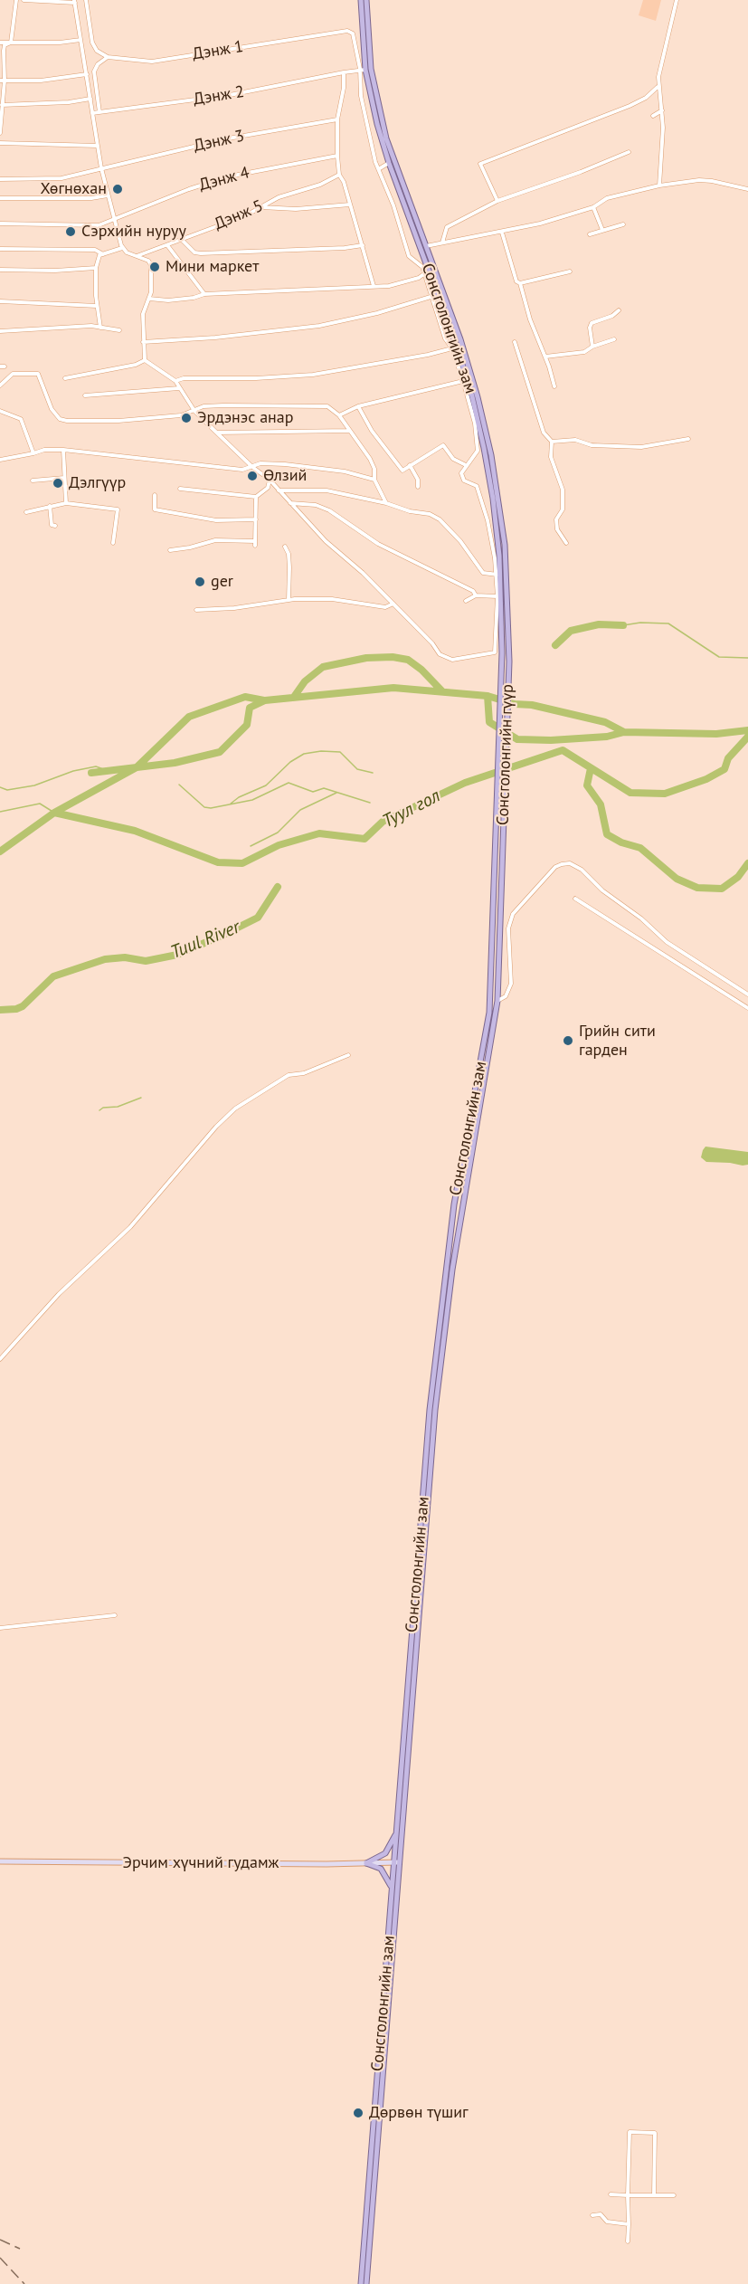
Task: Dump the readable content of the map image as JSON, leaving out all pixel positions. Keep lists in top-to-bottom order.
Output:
{
  "streets": {
    "main road": ["Сонсголонгийн зам", "Сонсголонгийн гүүр", "Эрчим хүчний гудамж"],
    "street": [
      "Дэнж 1",
      "Дэнж 2",
      "Дэнж 3",
      "Дэнж 4",
      "Дэнж 5"
    ]
  },
  "crossings": [
    ["Дэнж 1", "Дэнж 2"],
    ["Дэнж 1", "Сонсголонгийн зам"],
    ["Дэнж 2", "Сонсголонгийн зам"],
    ["Сонсголонгийн зам", "Сонсголонгийн гүүр"],
    ["Сонсголонгийн зам", "Эрчим хүчний гудамж"]
  ],
  "water": ["Туул гол", "Tuul River"],
  "places": [
    "Хөгнөхан",
    "Сэрхийн нуруу",
    "Мини маркет",
    "Эрдэнэс анар",
    "Өлзий",
    "Дэлгүүр",
    "ger",
    "Грийн сити гарден",
    "Дөрвөн түшиг"
  ]
}
